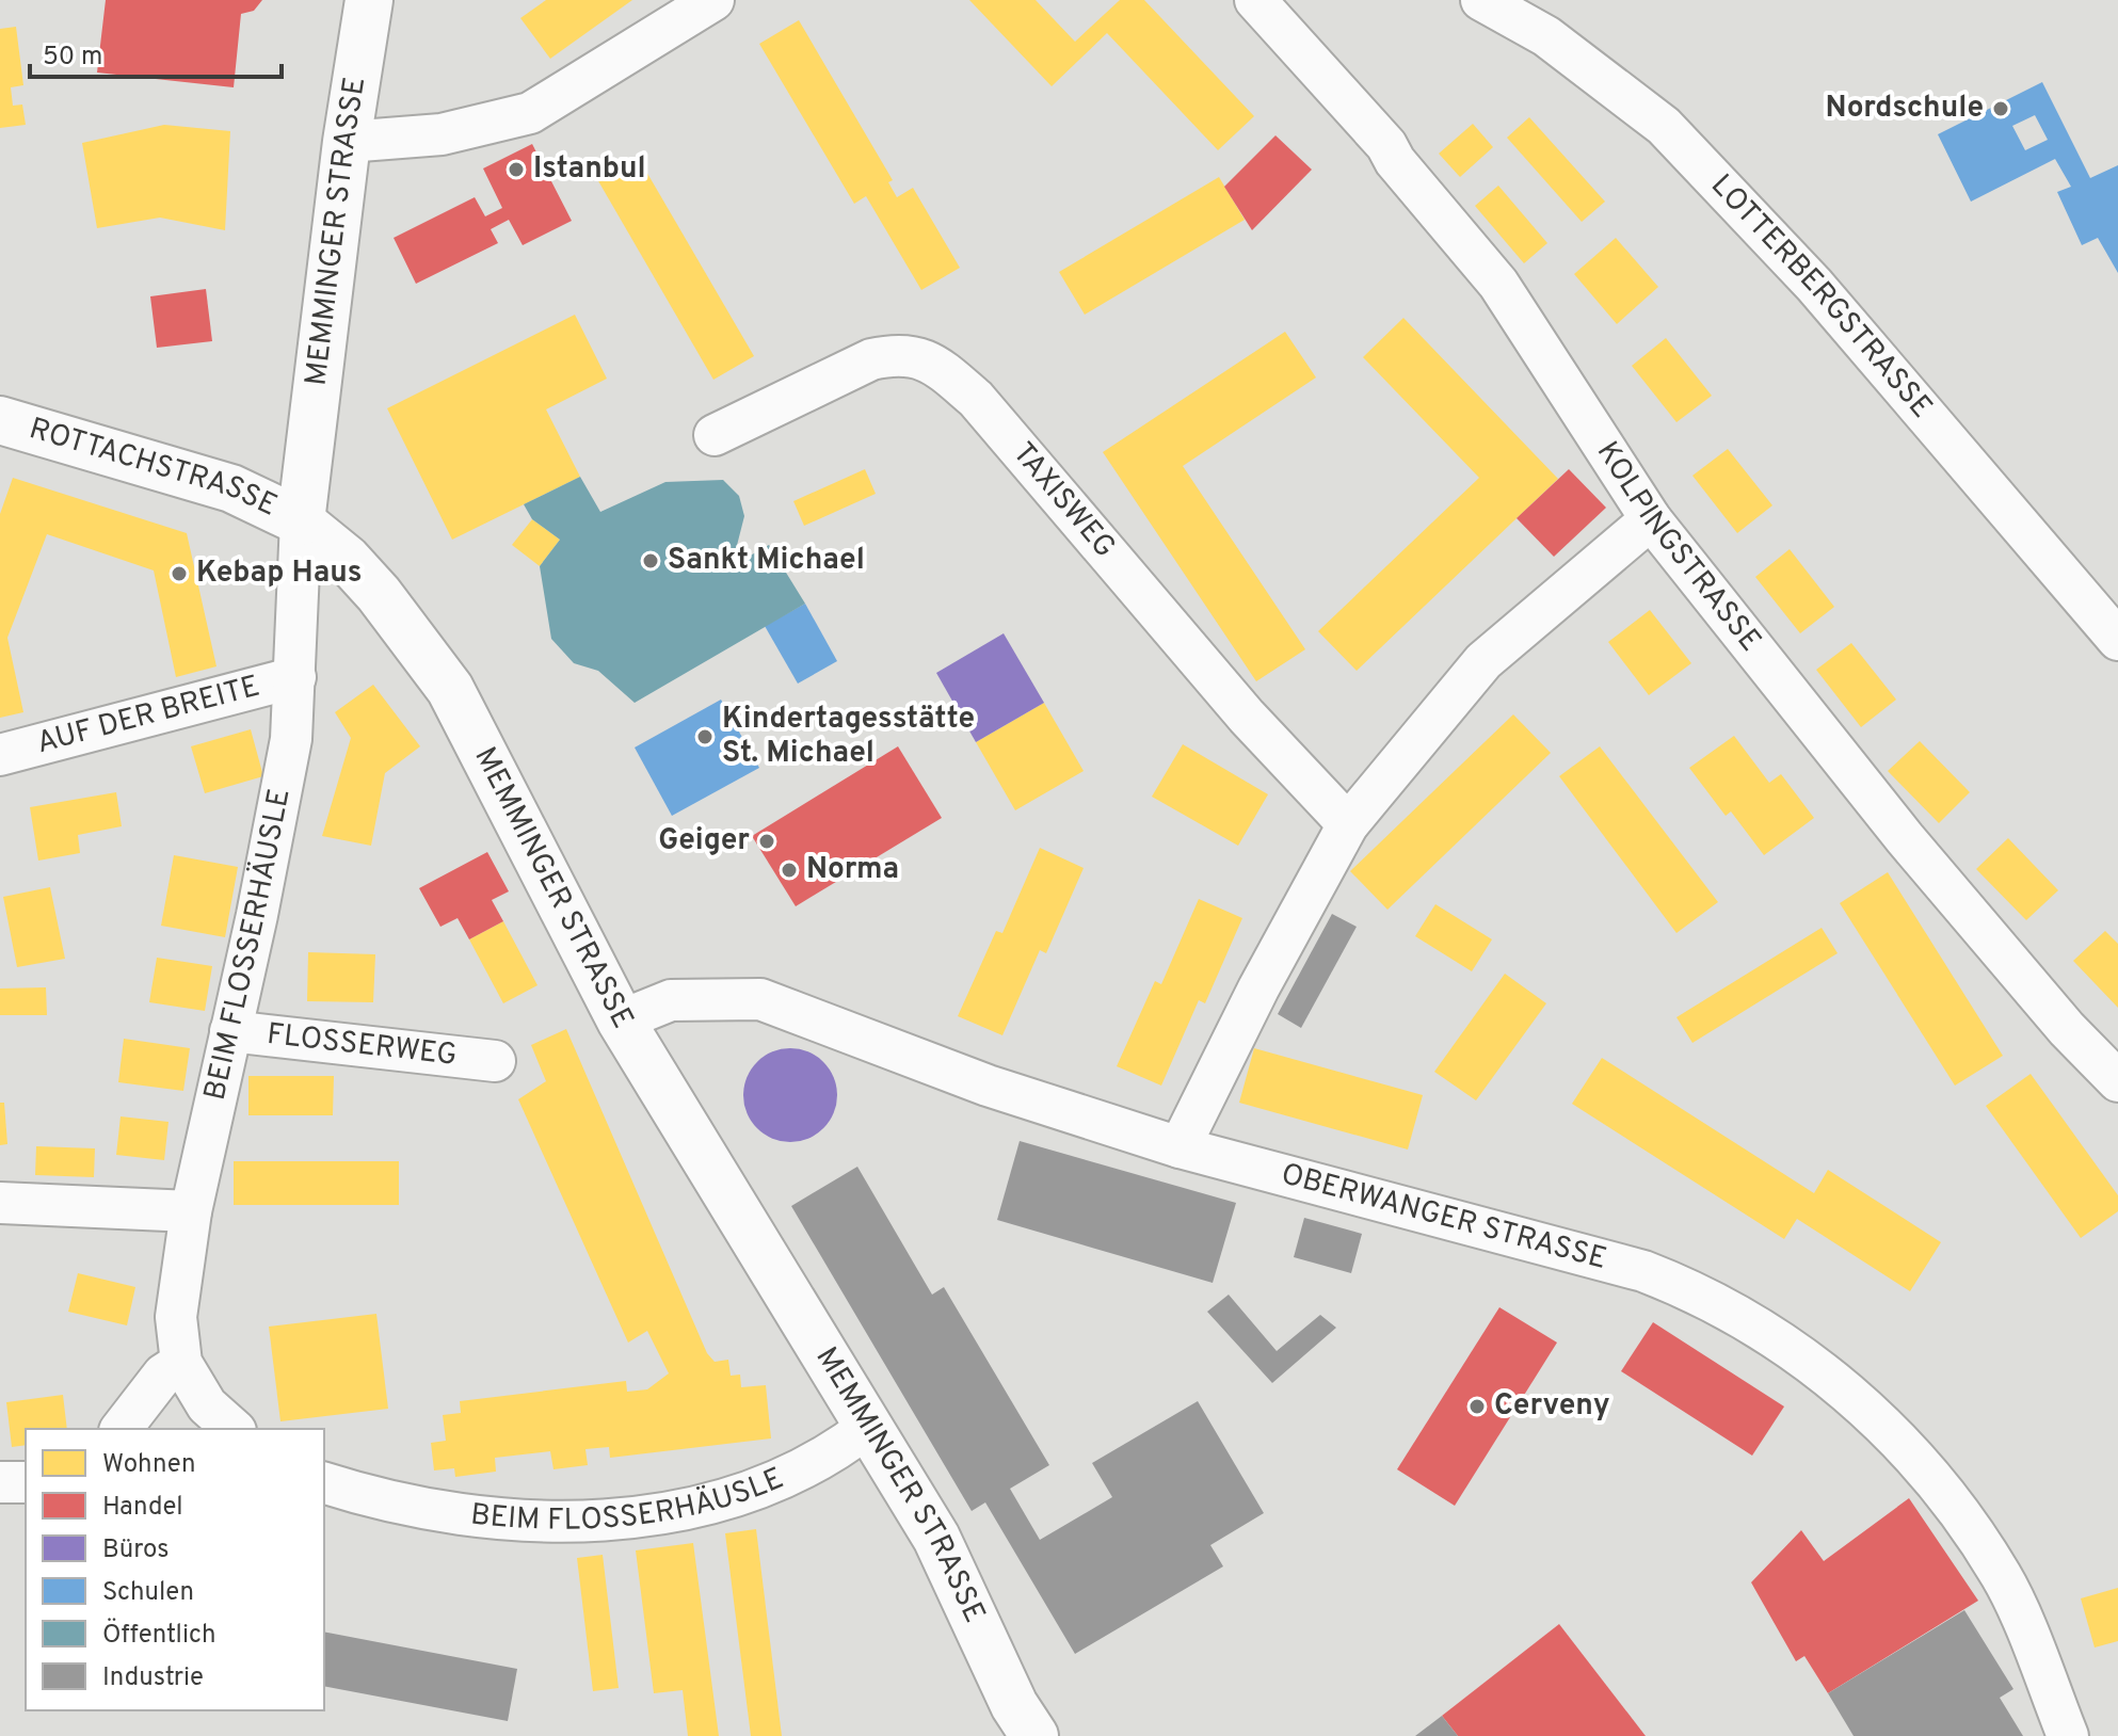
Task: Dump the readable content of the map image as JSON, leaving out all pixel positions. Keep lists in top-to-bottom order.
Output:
{
  "streets": {
    "main road": ["MEMMINGER STRASSE", "ROTTACHSTRASSE"],
    "street": [
      "LOTTERBERGSTRASSE",
      "TAXISWEG",
      "KOLPINGSTRASSE",
      "AUF DER BREITE",
      "BEIM FLOSSERHÄUSLE",
      "FLOSSERWEG",
      "OBERWANGER STRASSE"
    ]
  },
  "crossings": [
    ["MEMMINGER STRASSE", "ROTTACHSTRASSE"],
    ["MEMMINGER STRASSE", "BEIM FLOSSERHÄUSLE"],
    ["MEMMINGER STRASSE", "OBERWANGER STRASSE"],
    ["ROTTACHSTRASSE", "BEIM FLOSSERHÄUSLE"],
    ["AUF DER BREITE", "BEIM FLOSSERHÄUSLE"],
    ["BEIM FLOSSERHÄUSLE", "FLOSSERWEG"]
  ],
  "places": [
    "Nordschule",
    "Istanbul",
    "Sankt Michael",
    "Kebap Haus",
    "Kindertagesstätte St. Michael",
    "Geiger",
    "Norma",
    "Cerveny"
  ],
  "legend": [
    "Wohnen",
    "Handel",
    "Büros",
    "Schulen",
    "Öffentlich",
    "Industrie"
  ],
  "scale_bar": "50 m"
}
